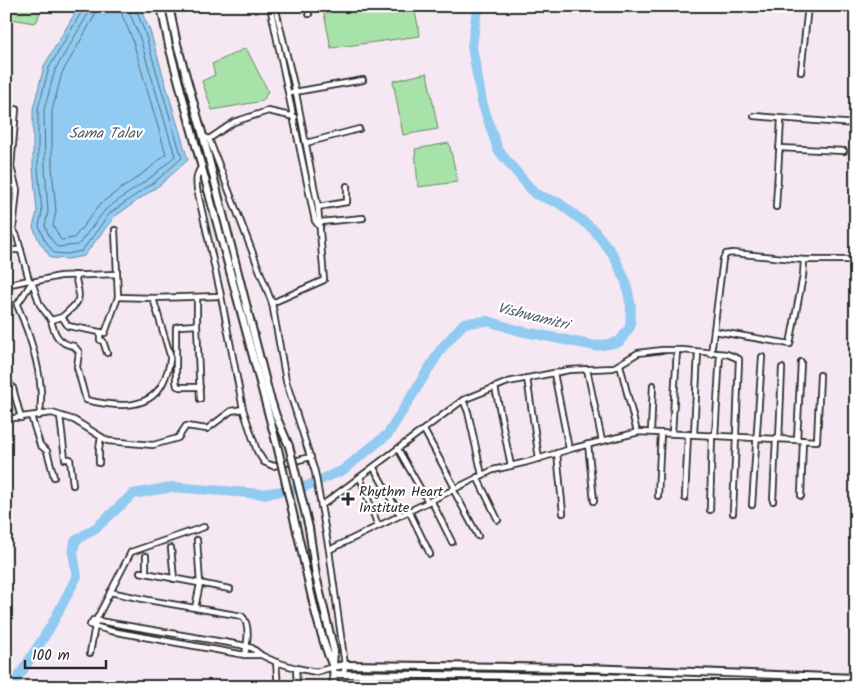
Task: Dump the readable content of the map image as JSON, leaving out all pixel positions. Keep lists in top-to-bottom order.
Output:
{
  "water": ["Sama Talav", "Vishwamitri"],
  "places": {
    "health": ["Rhythm Heart Institute"]
  },
  "scale_bar": "100 m"
}
